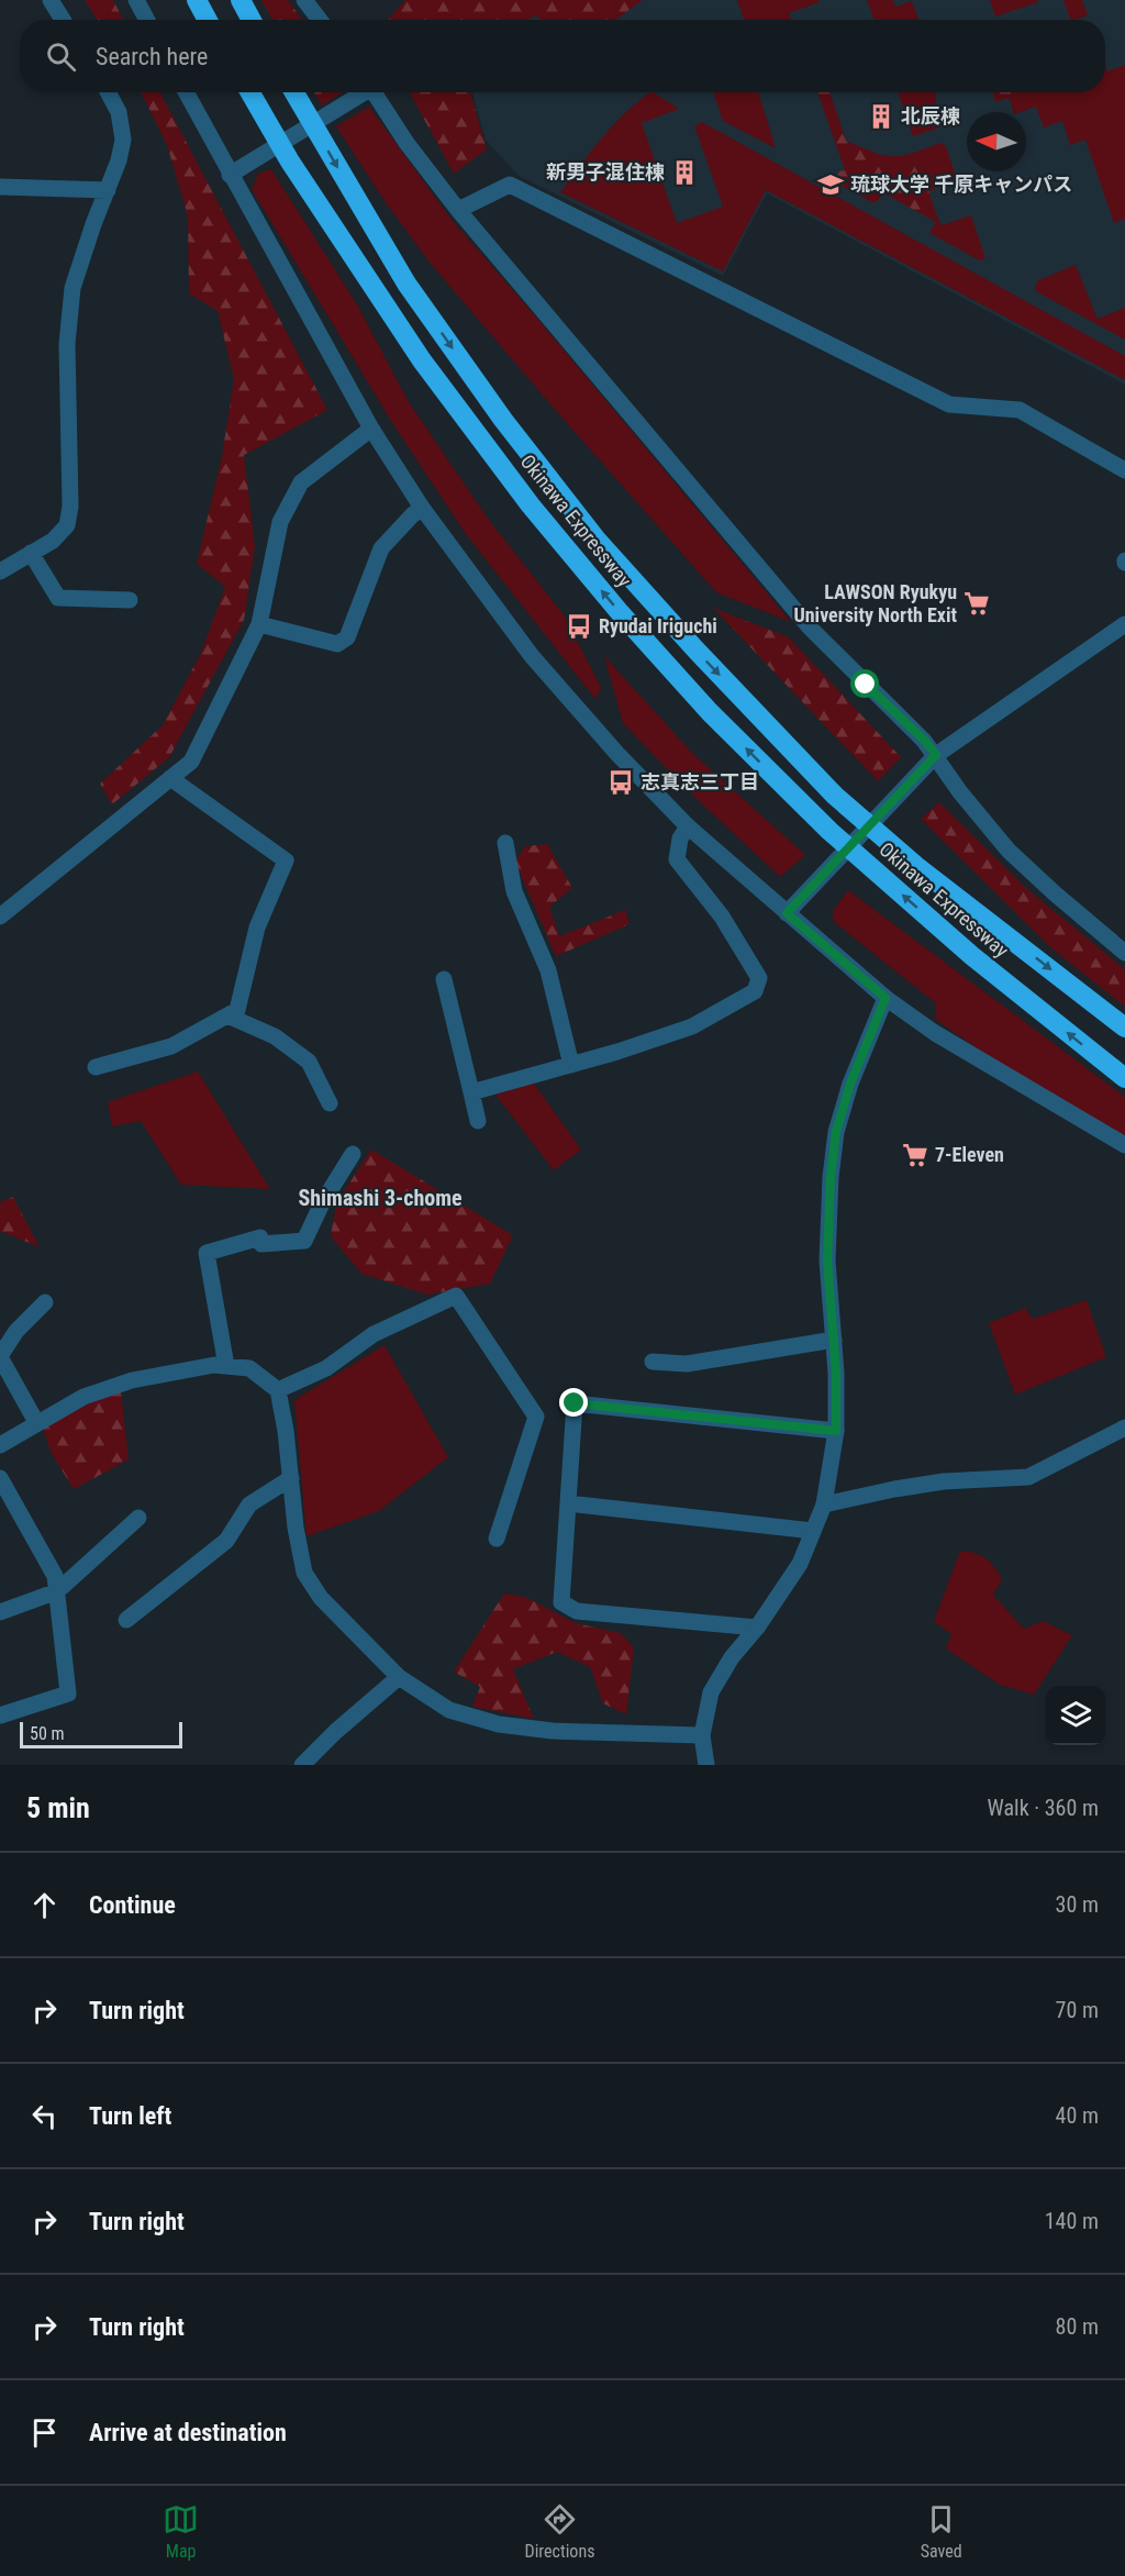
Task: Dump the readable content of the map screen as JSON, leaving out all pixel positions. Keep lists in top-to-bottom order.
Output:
{
  "streets": {
    "highway": ["Okinawa Expressway"]
  },
  "districts": ["Shimashi 3-chome"],
  "places": {
    "building": ["北辰棟", "新男子混住棟"],
    "school or university": ["琉球大学 千原キャンパス"],
    "supermarket": ["LAWSON Ryukyu University North Exit", "7-Eleven"],
    "bus stop": ["Ryudai Iriguchi", "志真志三丁目"]
  },
  "scale_bar": "50 m",
  "north": "left",
  "page": {
    "search": "Search here",
    "scale": "50 m",
    "heading": ["5 min", "Walk · 360 m"],
    "list": [
      ["Continue", "30 m"],
      ["Turn right", "70 m"],
      ["Turn left", "40 m"],
      ["Turn right", "140 m"],
      ["Turn right", "80 m"],
      "Arrive at destination"
    ],
    "nav": ["Map", "Directions", "Saved"]
  }
}
